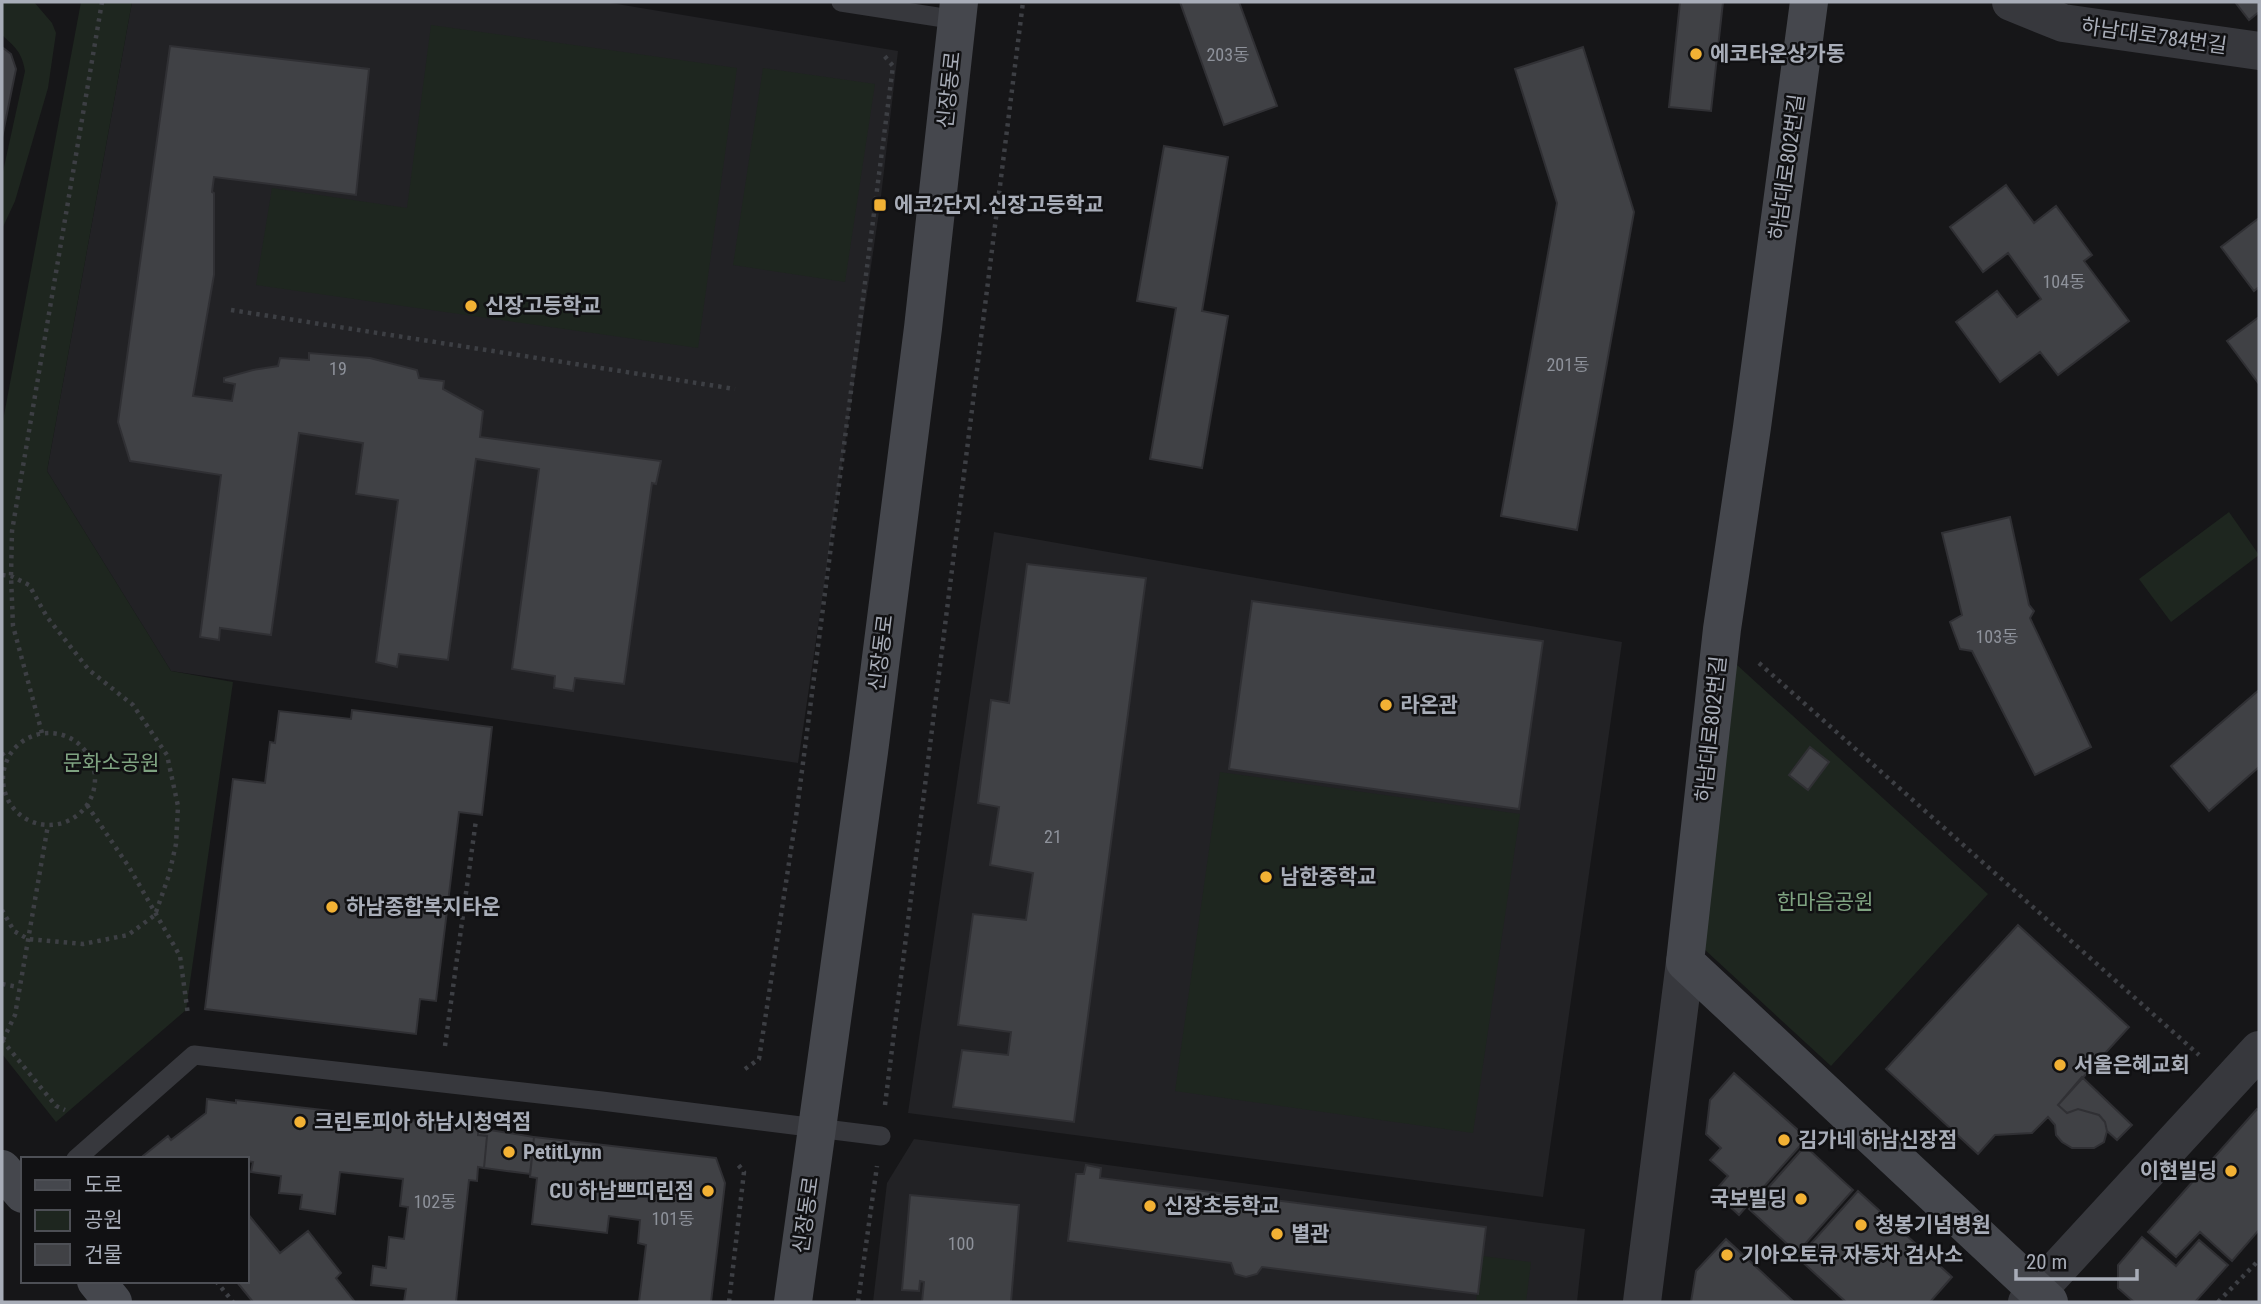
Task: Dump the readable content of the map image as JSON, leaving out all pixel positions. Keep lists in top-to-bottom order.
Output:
{
  "streets": {
    "street": ["하남대로784번길", "신장동로", "하남대로802번길"]
  },
  "parks": ["문화소공원", "한마음공원"],
  "places": {
    "other": [
      "에코타운상가동",
      "신장고등학교",
      "라온관",
      "남한중학교",
      "하남종합복지타운",
      "서울은혜교회",
      "크린토피아 하남시청역점",
      "김가네 하남신장점",
      "PetitLynn",
      "이현빌딩",
      "CU 하남쁘띠린점",
      "국보빌딩",
      "신장초등학교",
      "청봉기념병원",
      "별관",
      "기아오토큐 자동차 검사소"
    ],
    "transit": ["에코2단지.신장고등학교"]
  },
  "house_numbers": [
    "203동",
    "104동",
    "201동",
    "19",
    "103동",
    "21",
    "102동",
    "101동",
    "100"
  ],
  "legend": ["도로", "공원", "건물"],
  "scale_bar": "20 m"
}
